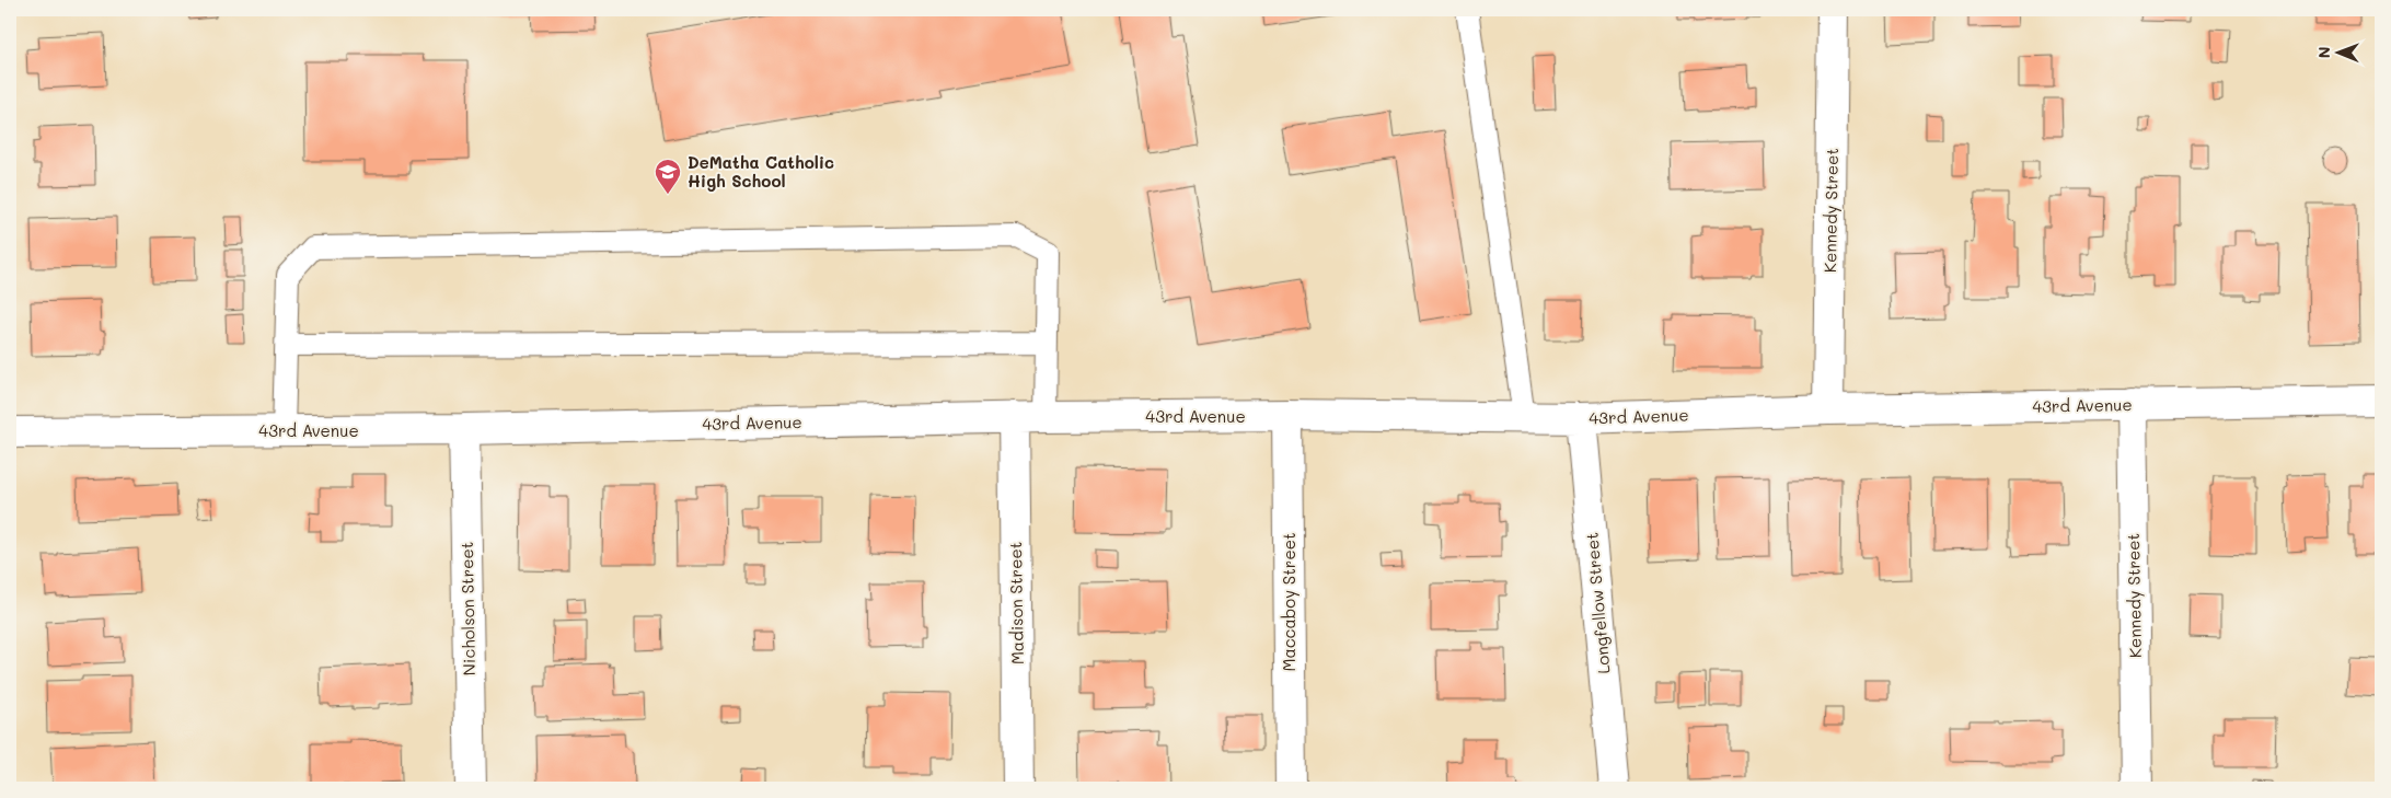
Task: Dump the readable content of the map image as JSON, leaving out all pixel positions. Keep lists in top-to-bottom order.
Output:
{
  "streets": {
    "street": [
      "Kennedy Street",
      "43rd Avenue",
      "Maccaboy Street",
      "Madison Street",
      "Longfellow Street",
      "Nicholson Street"
    ]
  },
  "crossings": [
    ["Kennedy Street", "43rd Avenue"],
    ["43rd Avenue", "Maccaboy Street"],
    ["43rd Avenue", "Madison Street"],
    ["43rd Avenue", "Longfellow Street"],
    ["43rd Avenue", "Nicholson Street"]
  ],
  "places": {
    "school or university": ["DeMatha Catholic High School"]
  },
  "north": "left"
}
